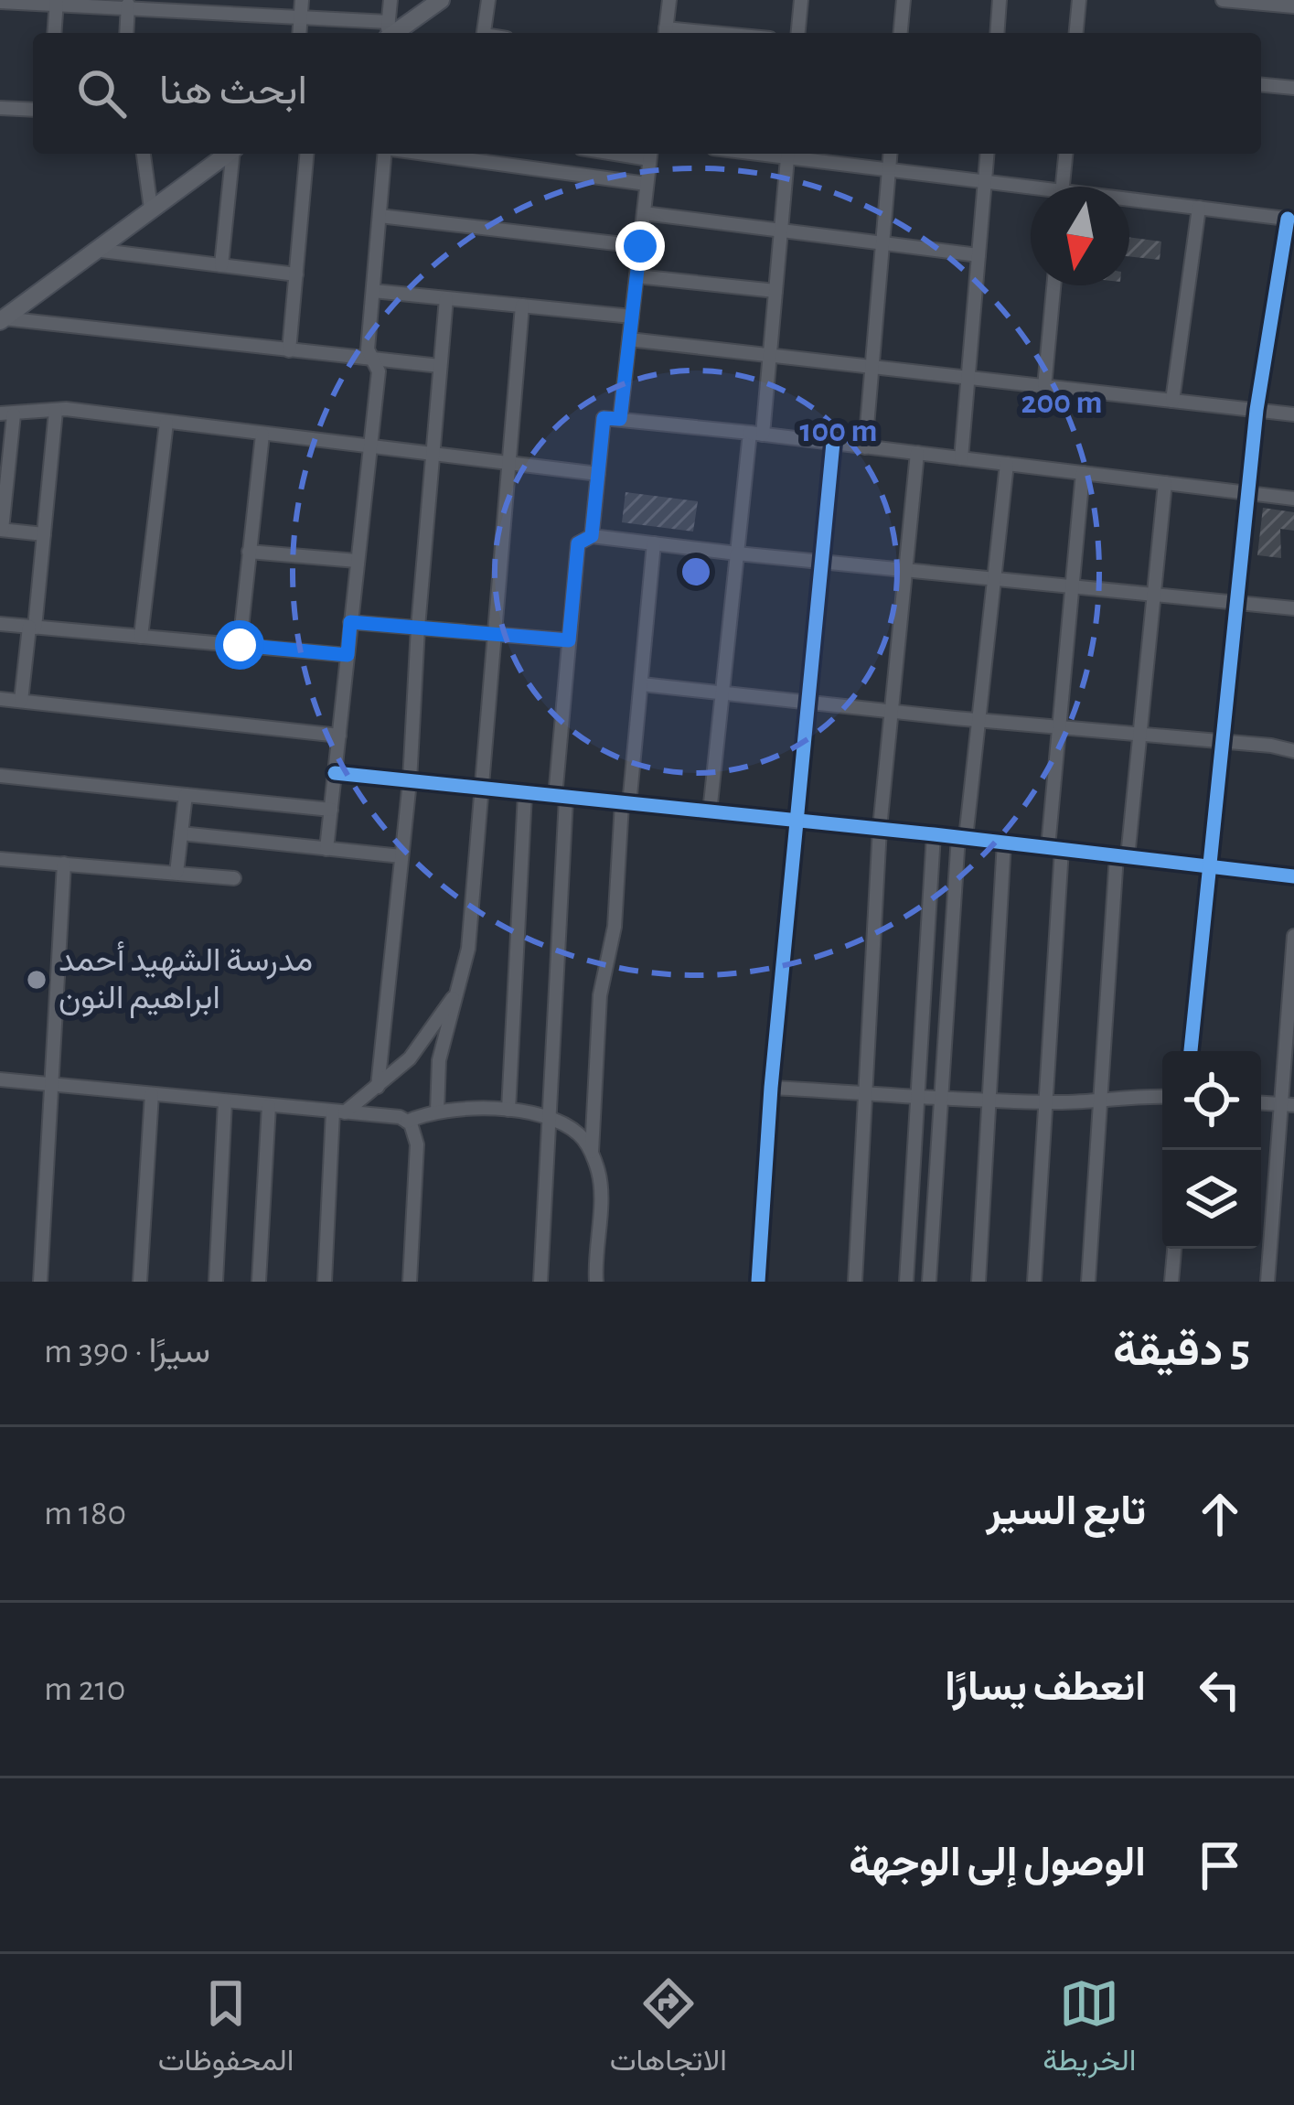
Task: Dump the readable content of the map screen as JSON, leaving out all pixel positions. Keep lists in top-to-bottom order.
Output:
{
  "places": ["مدرسة الشهيد أحمد ابراهيم النون"],
  "north": "bottom",
  "page": {
    "search": "ابحث هنا",
    "heading": ["5 دقيقة", "سيرًا · 390 m"],
    "list": [
      ["تابع السير", "180 m"],
      ["انعطف يسارًا", "210 m"],
      "الوصول إلى الوجهة"
    ],
    "nav": ["الخريطة", "الاتجاهات", "المحفوظات"]
  },
  "rings": ["200 m", "100 m"]
}
